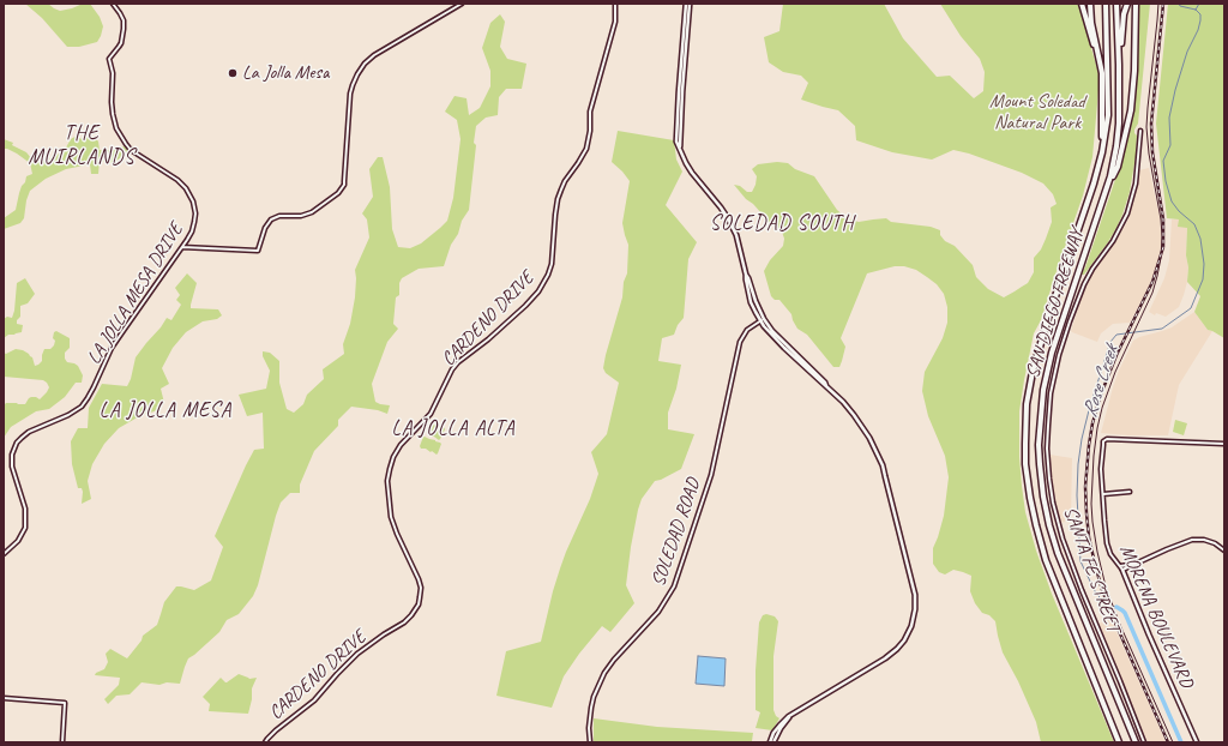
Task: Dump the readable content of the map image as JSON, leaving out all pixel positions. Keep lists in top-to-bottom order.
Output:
{
  "streets": {
    "highway": ["SAN DIEGO FREEWAY"],
    "main road": ["MORENA BOULEVARD"],
    "street": [
      "LA JOLLA MESA DRIVE",
      "CARDENO DRIVE",
      "SOLEDAD ROAD",
      "SANTA FE STREET"
    ]
  },
  "districts": [
    "THE MUIRLANDS",
    "SOLEDAD SOUTH",
    "LA JOLLA MESA",
    "LA JOLLA ALTA"
  ],
  "water": ["Rose Creek"],
  "parks": ["Mount Soledad Natural Park"],
  "places": ["La Jolla Mesa"]
}
